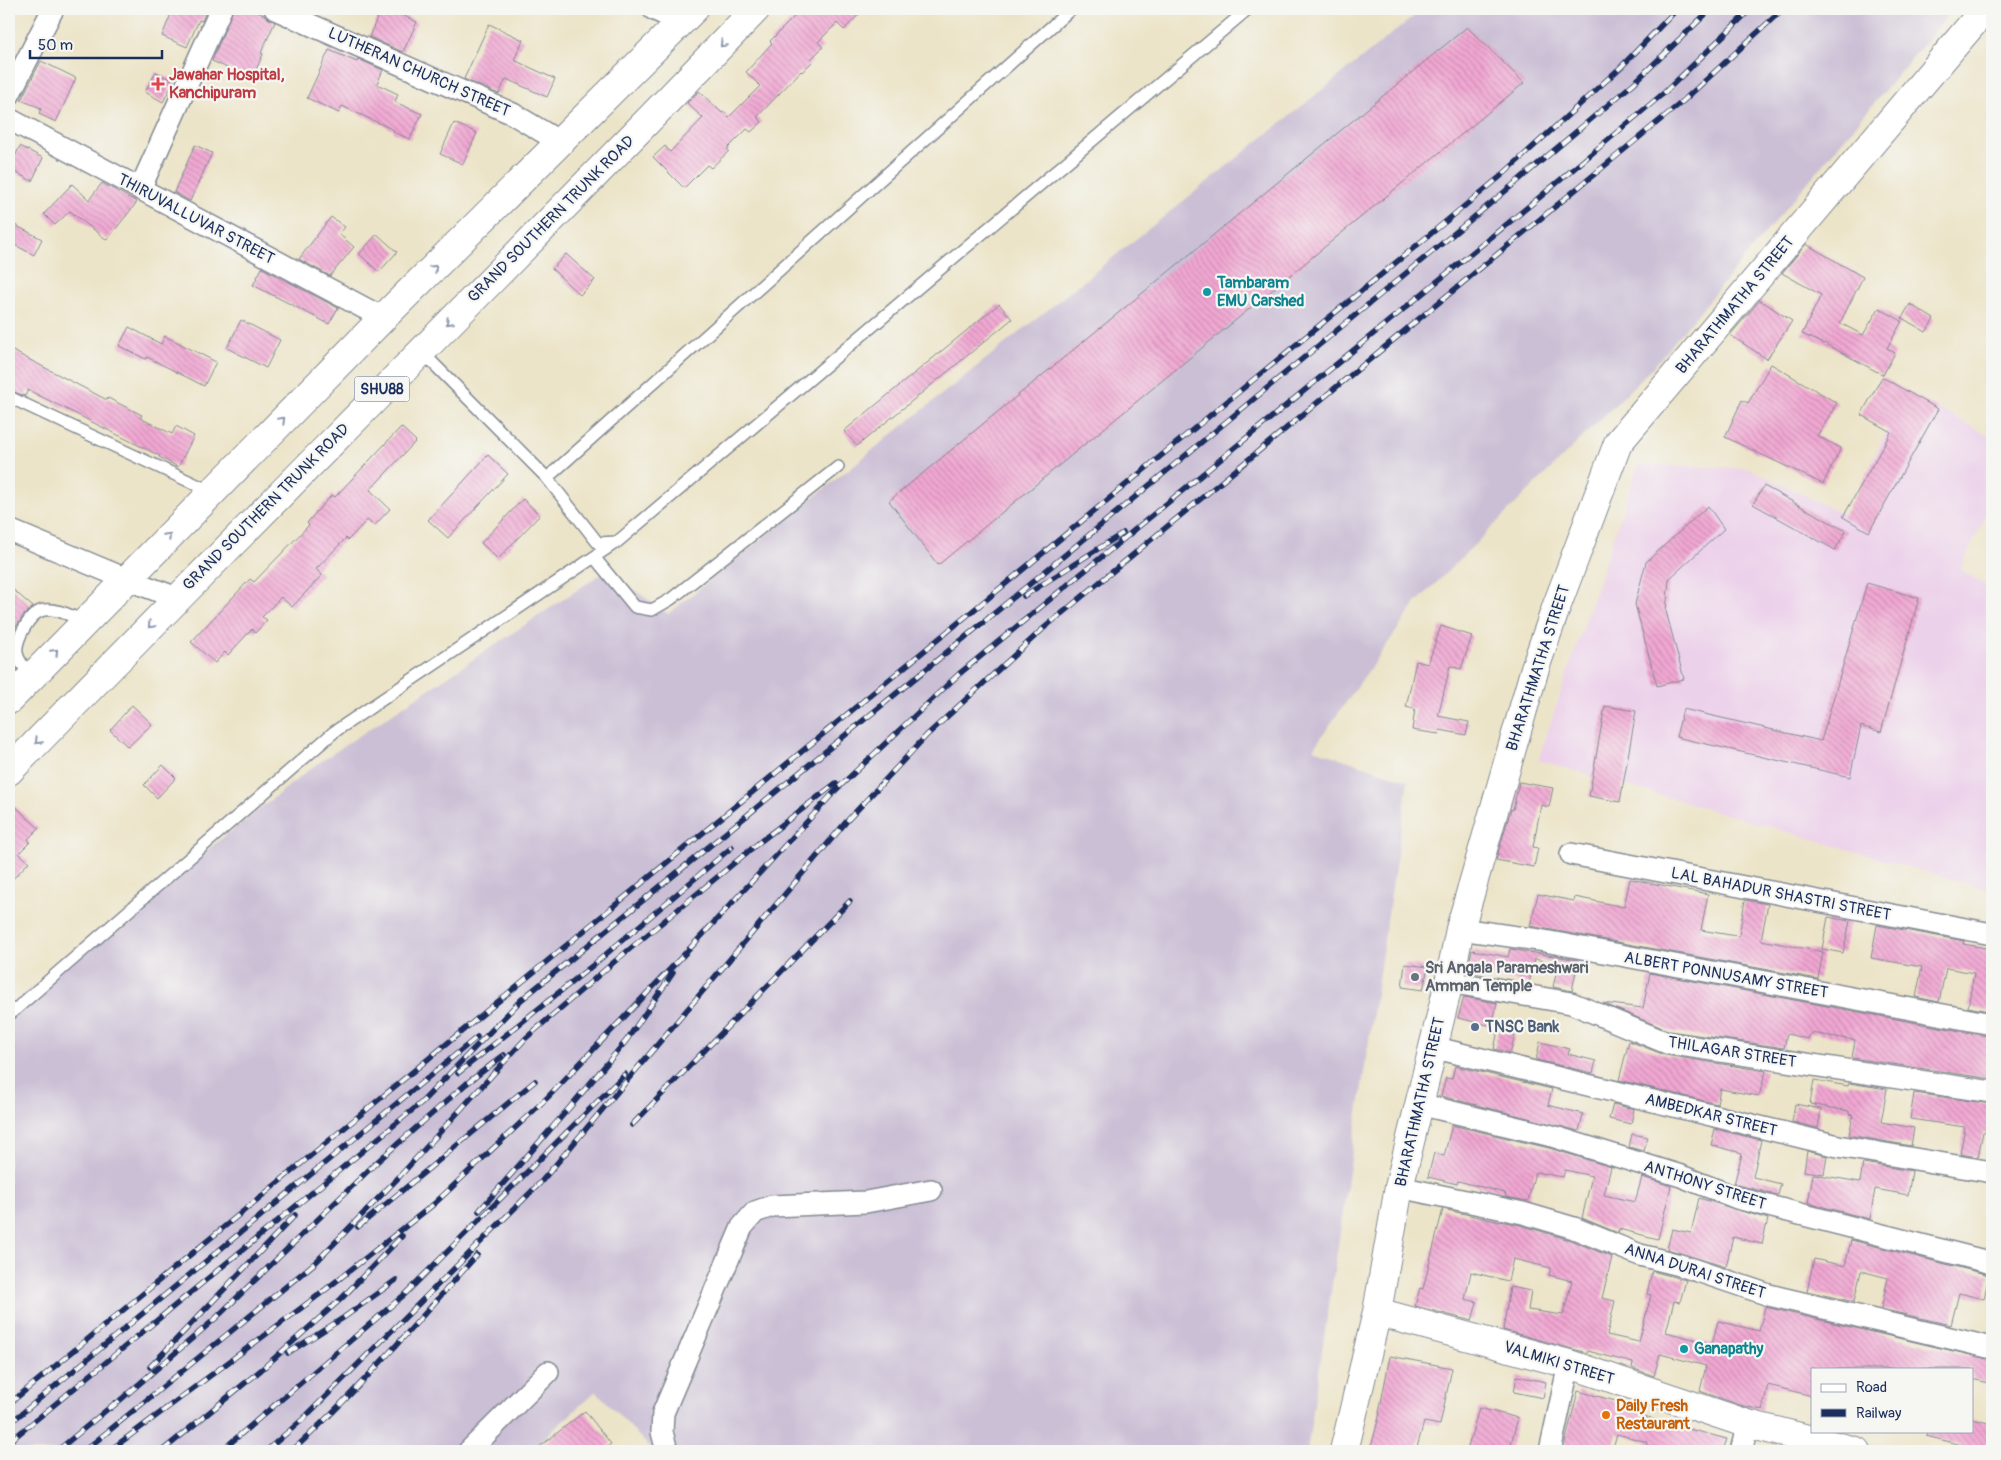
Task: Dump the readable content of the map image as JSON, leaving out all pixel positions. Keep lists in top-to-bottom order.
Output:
{
  "streets": {
    "street": [
      "LUTHERAN CHURCH STREET",
      "THIRUVALLUVAR STREET",
      "GRAND SOUTHERN TRUNK ROAD",
      "BHARATHMATHA STREET",
      "SHU88",
      "LAL BAHADUR SHASTRI STREET",
      "ALBERT PONNUSAMY STREET",
      "THILAGAR STREET",
      "AMBEDKAR STREET",
      "ANTHONY STREET",
      "ANNA DURAI STREET",
      "VALMIKI STREET"
    ]
  },
  "crossings": [
    ["LUTHERAN CHURCH STREET", "SHU88"],
    ["THIRUVALLUVAR STREET", "SHU88"],
    ["BHARATHMATHA STREET", "ALBERT PONNUSAMY STREET"],
    ["BHARATHMATHA STREET", "THILAGAR STREET"],
    ["BHARATHMATHA STREET", "AMBEDKAR STREET"],
    ["BHARATHMATHA STREET", "ANTHONY STREET"],
    ["BHARATHMATHA STREET", "ANNA DURAI STREET"],
    ["BHARATHMATHA STREET", "VALMIKI STREET"]
  ],
  "places": {
    "health": ["Jawahar Hospital, Kanchipuram"],
    "other": [
      "Tambaram EMU Carshed",
      "Sri Angala Parameshwari Amman Temple",
      "TNSC Bank",
      "Ganapathy",
      "Daily Fresh Restaurant"
    ]
  },
  "legend": ["Road", "Railway"],
  "scale_bar": "50 m"
}
